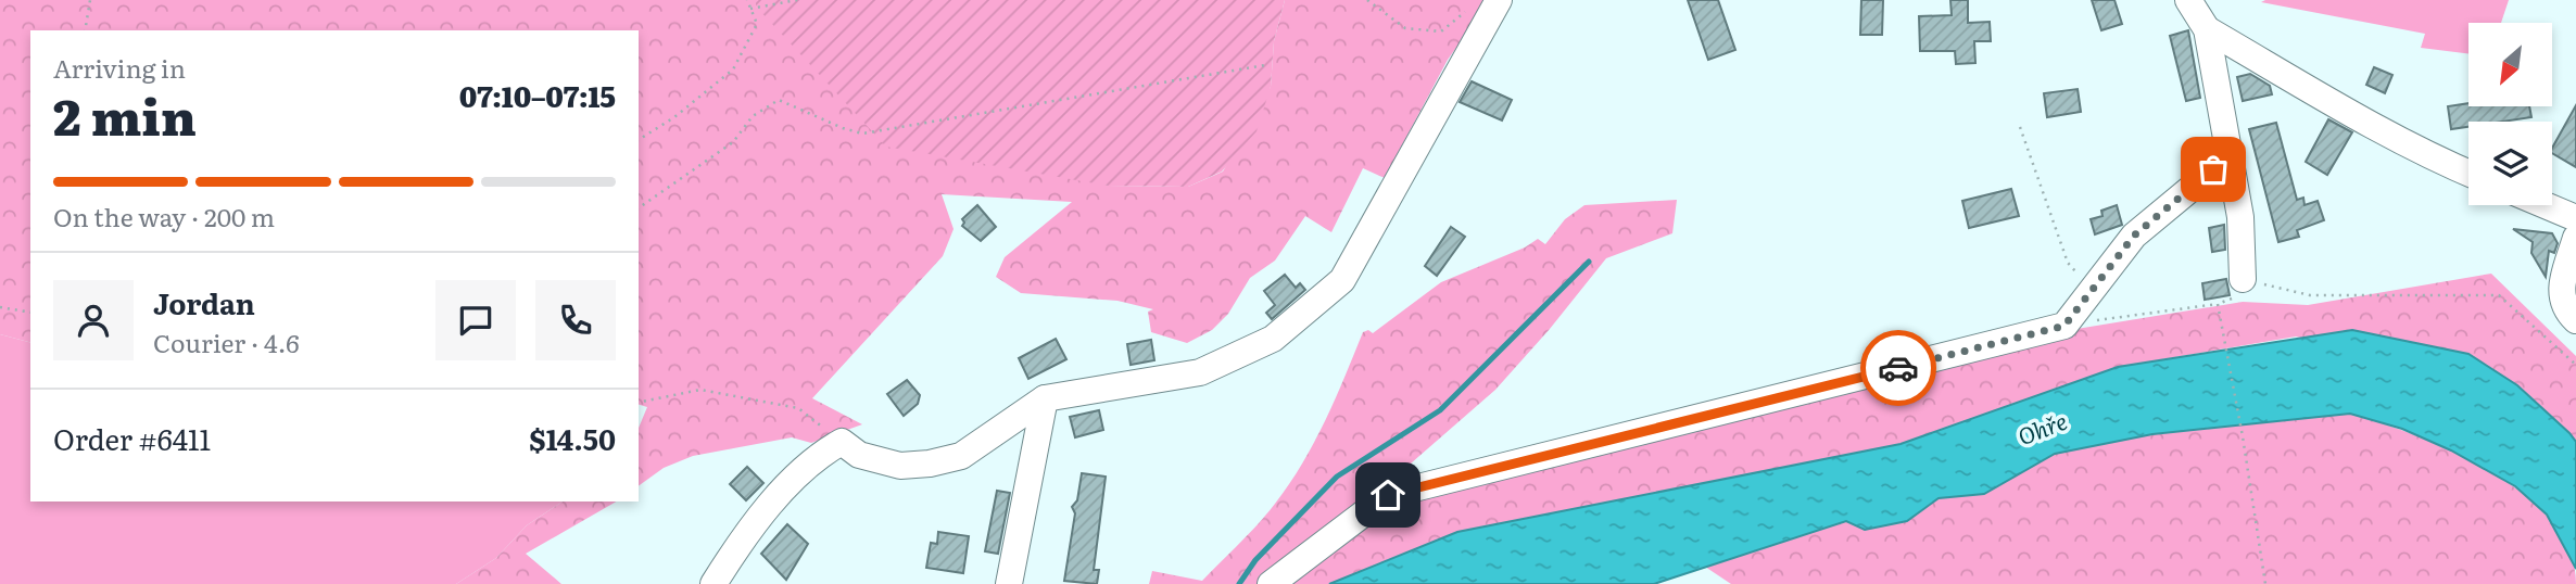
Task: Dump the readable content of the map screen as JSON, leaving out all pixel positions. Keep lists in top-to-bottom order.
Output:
{
  "water": ["Ohře"],
  "north": "bottom left",
  "page": {
    "heading": ["2 min", "Arriving in", "07:10–07:15"],
    "panel": [
      "Jordan",
      "Courier · 4.6",
      "Order #6411",
      "$14.50"
    ],
    "bar": "On the way · 200 m"
  }
}
